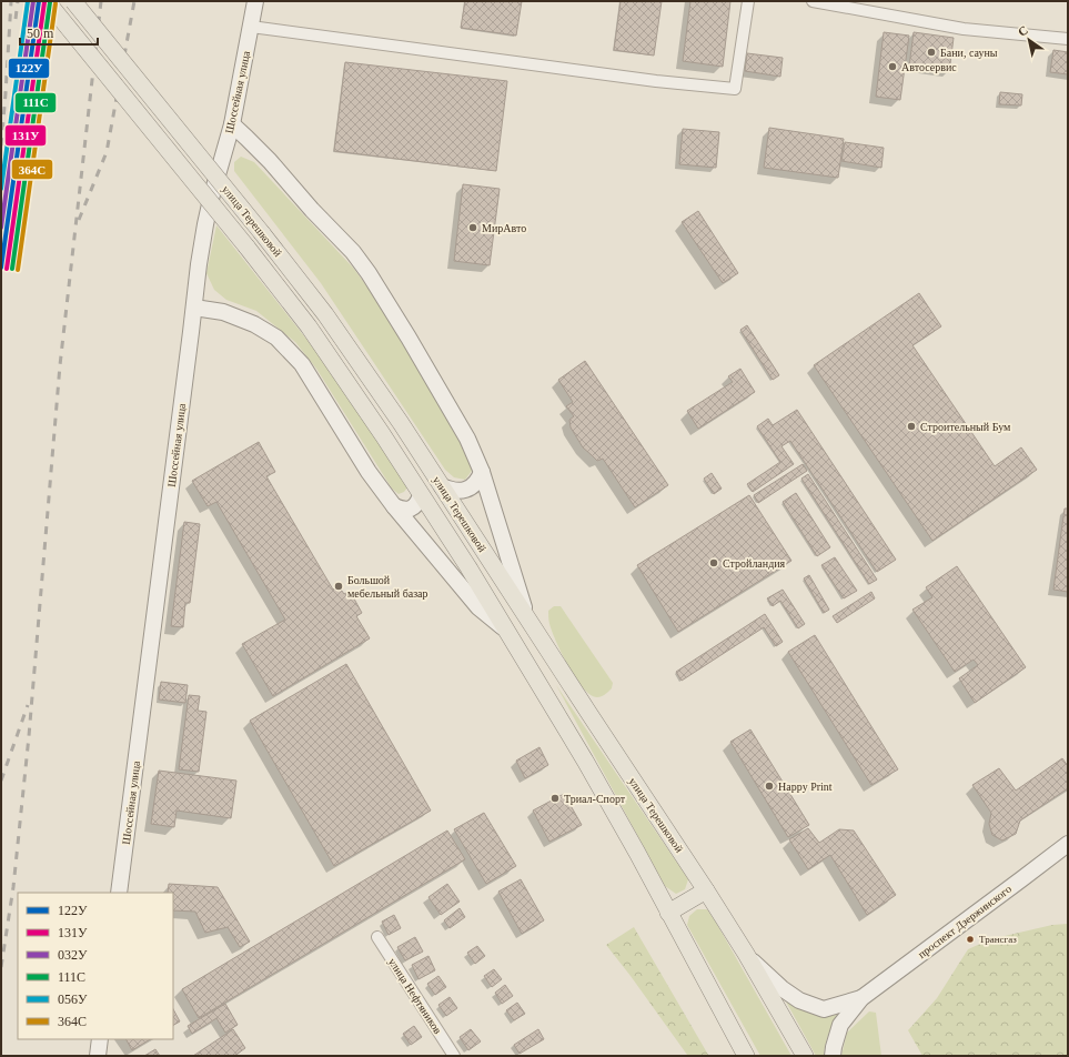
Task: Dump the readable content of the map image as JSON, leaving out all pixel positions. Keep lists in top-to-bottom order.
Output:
{
  "streets": {
    "main road": ["Шоссейная улица", "улица Терешковой", "проспект Дзержинского"],
    "street": ["улица Нефтяников"]
  },
  "places": [
    "Бани, сауны",
    "Автосервис",
    "МирАвто",
    "Строительный Бум",
    "Стройландия",
    "Большой мебельный базар",
    "Happy Print",
    "Триал-Спорт",
    "Трансгаз"
  ],
  "lines": [
    "transit line 122У",
    "transit line 032У",
    "transit line 056У",
    "transit line 131У",
    "transit line 111С",
    "transit line 364С"
  ],
  "legend": [
    "122У",
    "131У",
    "032У",
    "111С",
    "056У",
    "364С"
  ],
  "scale_bar": "50 m",
  "north": "top left"
}
